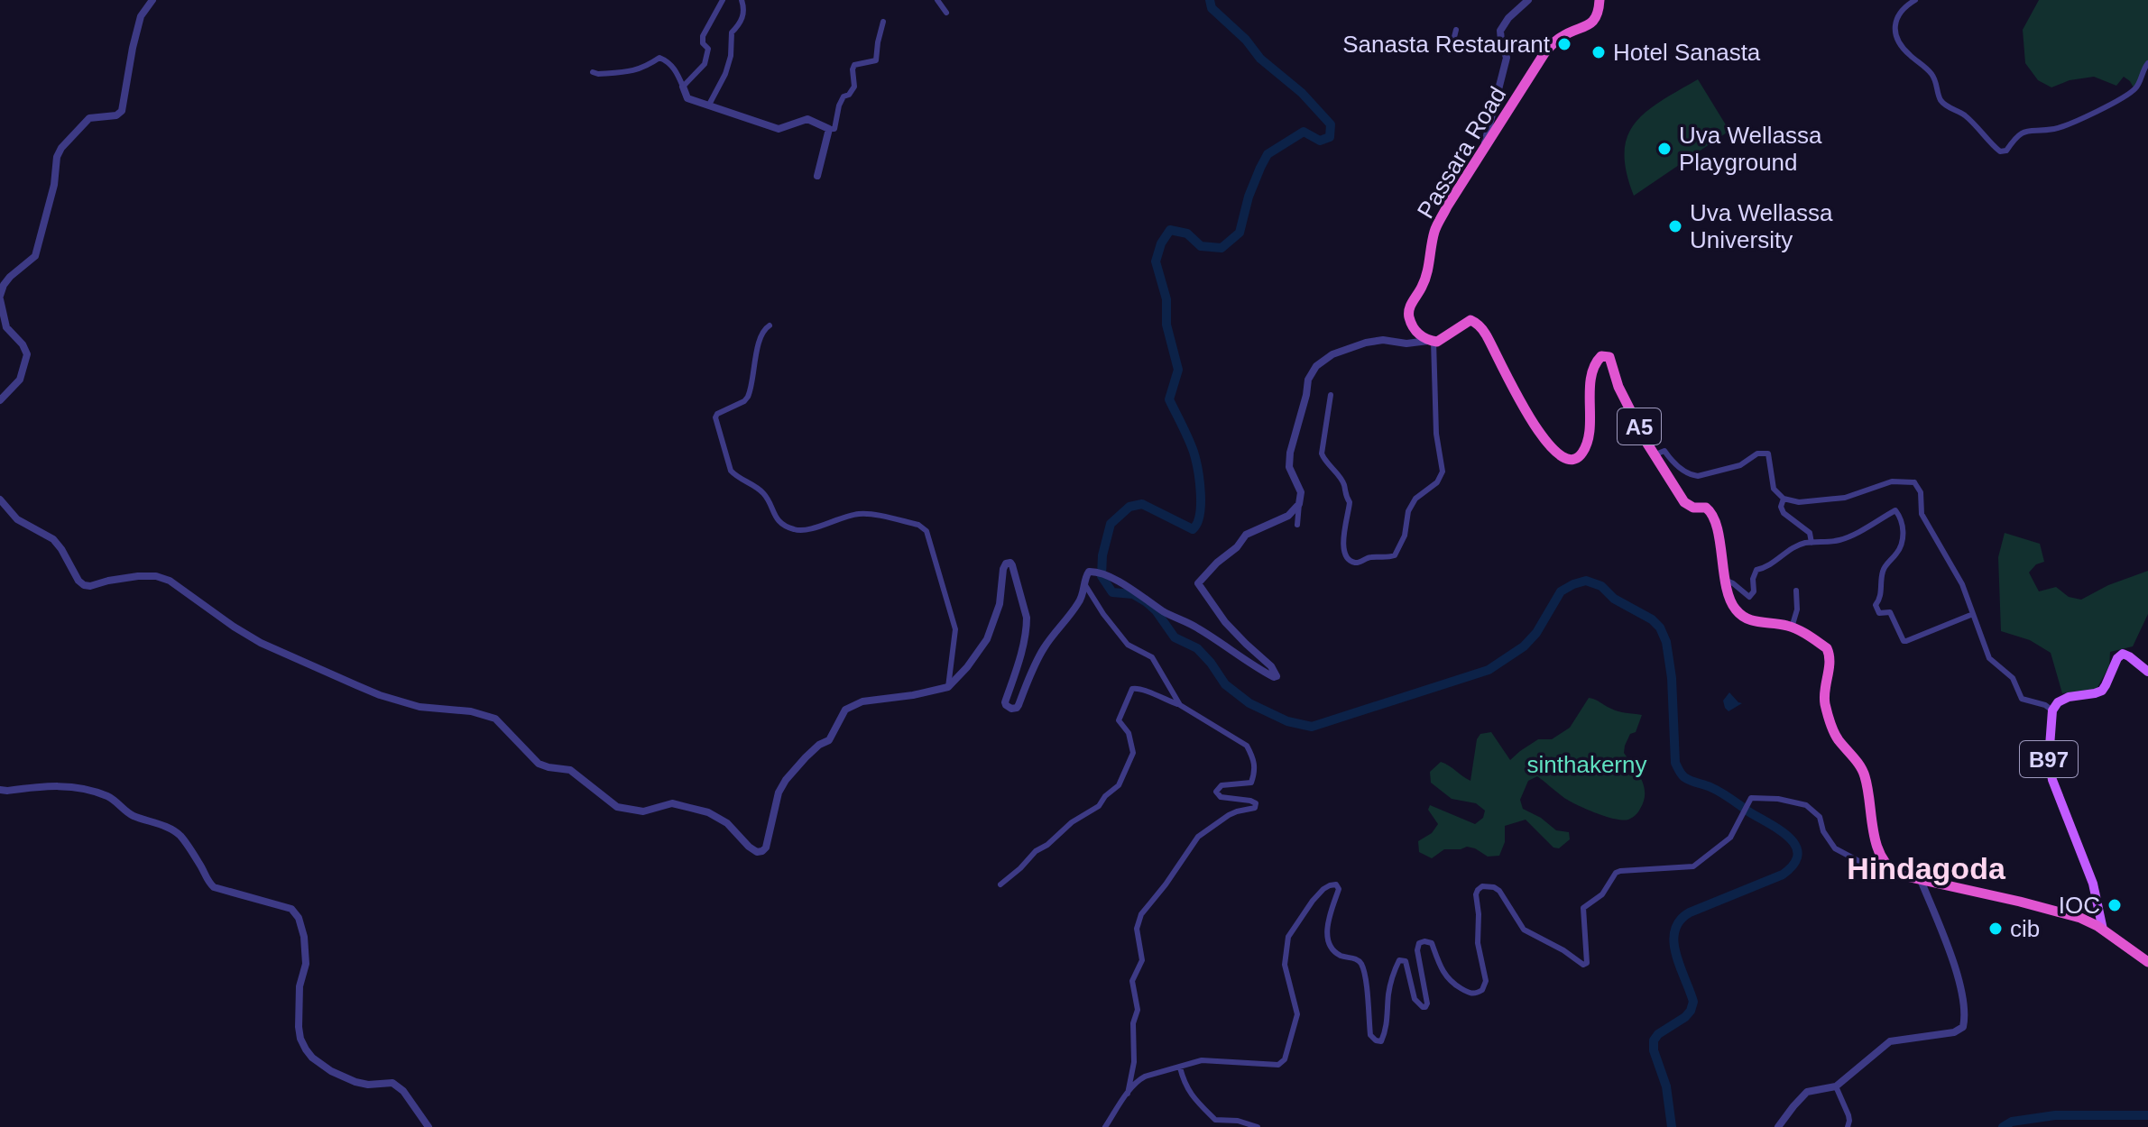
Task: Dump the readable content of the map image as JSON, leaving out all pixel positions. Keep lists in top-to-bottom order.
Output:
{
  "streets": {
    "highway": ["Passara Road", "A5"],
    "main road": ["B97"]
  },
  "crossings": [
    ["Passara Road", "A5"]
  ],
  "districts": ["Hindagoda"],
  "parks": ["sinthakerny"],
  "places": [
    "Sanasta Restaurant",
    "Hotel Sanasta",
    "Uva Wellassa Playground",
    "Uva Wellassa University",
    "IOC",
    "cib"
  ]
}
